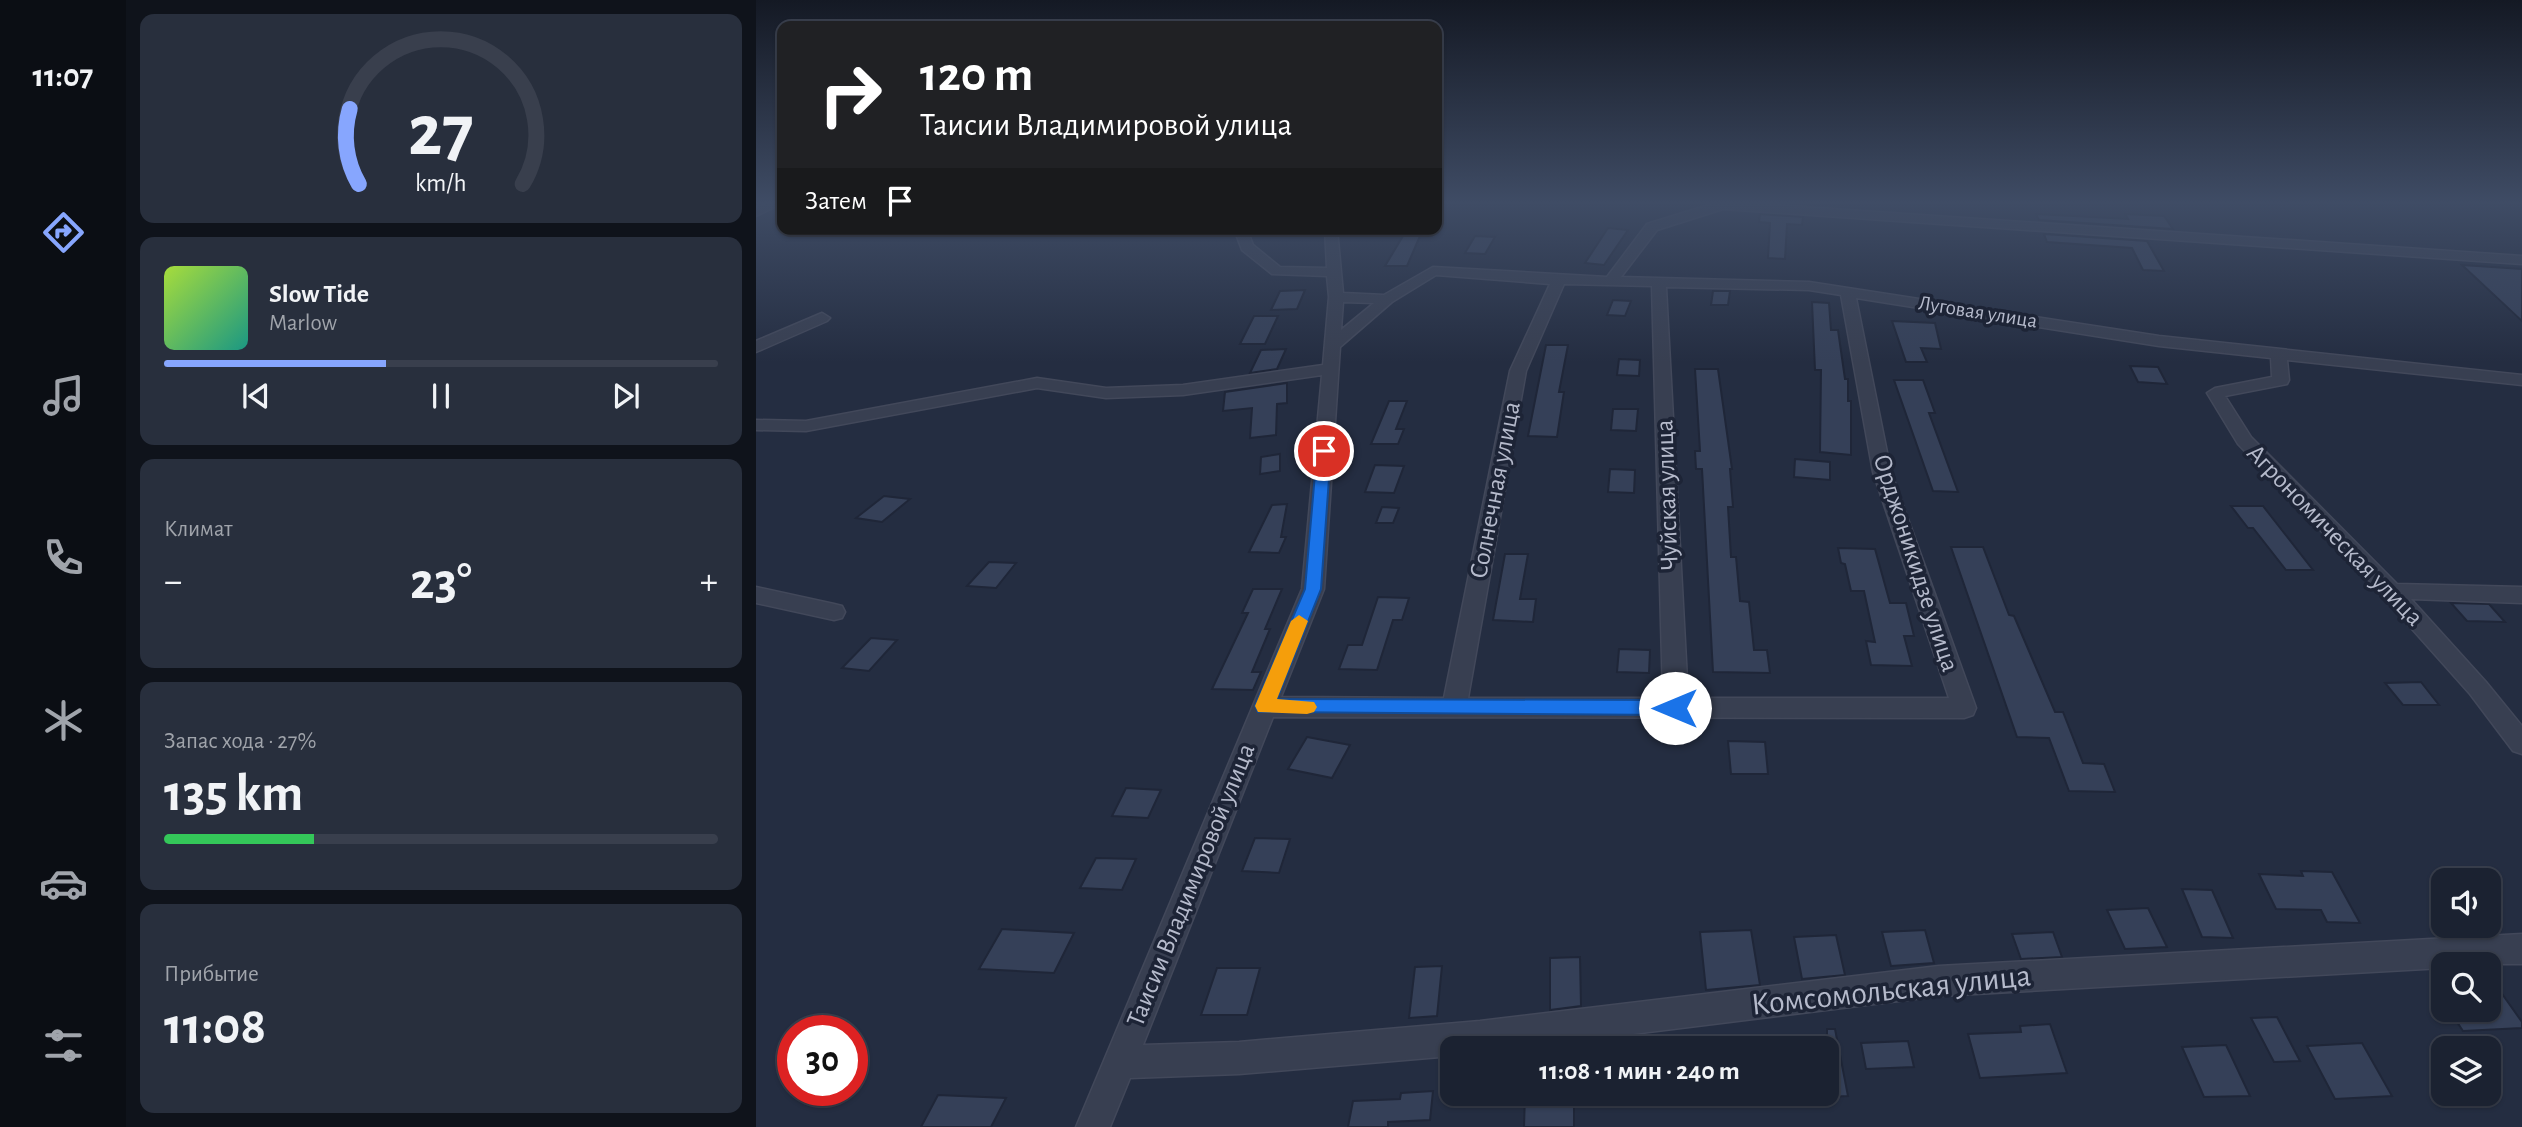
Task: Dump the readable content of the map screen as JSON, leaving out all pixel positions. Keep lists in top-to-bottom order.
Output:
{
  "streets": {
    "street": [
      "Луговая улица",
      "Солнечная улица",
      "Чуйская улица",
      "Агрономическая улица",
      "Орджоникидзе улица",
      "Таисии Владимировой улица",
      "Комсомольская улица"
    ]
  },
  "crossings": [
    ["Луговая улица", "Солнечная улица"],
    ["Луговая улица", "Чуйская улица"],
    ["Луговая улица", "Агрономическая улица"],
    ["Луговая улица", "Орджоникидзе улица"],
    ["Чуйская улица", "Орджоникидзе улица"],
    ["Таисии Владимировой улица", "Комсомольская улица"]
  ],
  "page": {
    "tabs": "11:07",
    "turn": ["120 m", "Таисии Владимировой улица"],
    "then": "Затем",
    "song": ["Slow Tide", "Marlow"],
    "tile": [
      "Климат",
      ["Запас хода · 27%", "135 km"],
      ["Прибытие", "11:08"]
    ],
    "heat": ["−", "23°", "+"],
    "limit": "30",
    "trip": "11:08 · 1 мин · 240 m",
    "gauge": ["27", "km/h"]
  }
}
